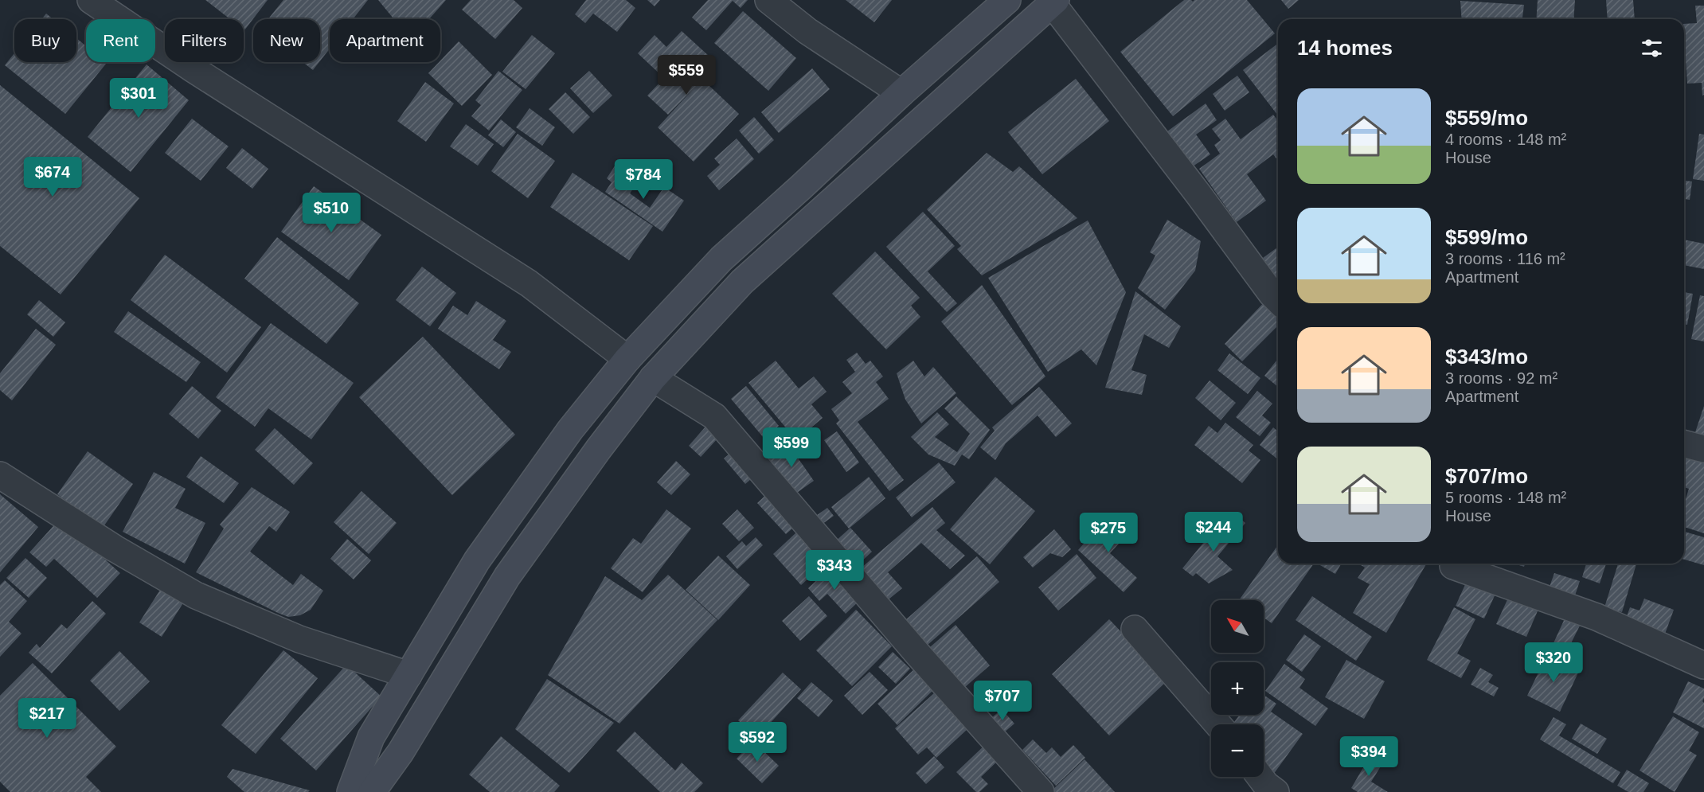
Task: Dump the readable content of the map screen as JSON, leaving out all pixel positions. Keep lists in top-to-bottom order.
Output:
{
  "north": "top left",
  "page": {
    "chip": [
      "Buy",
      "Rent",
      "Filters",
      "New",
      "Apartment"
    ],
    "heading": "14 homes",
    "price": [
      "$559",
      "$301",
      "$674",
      "$784",
      "$510",
      "$599",
      "$244",
      "$275",
      "$343",
      "$320",
      "$707",
      "$217",
      "$592",
      "$394"
    ],
    "list": [
      {
        "name": "$559/mo",
        "note": "4 rooms · 148 m² · House"
      },
      {
        "name": "$599/mo",
        "note": "3 rooms · 116 m² · Apartment"
      },
      {
        "name": "$343/mo",
        "note": "3 rooms · 92 m² · Apartment"
      },
      {
        "name": "$707/mo",
        "note": "5 rooms · 148 m² · House"
      }
    ],
    "map_buttons": ["+", "−"]
  }
}
